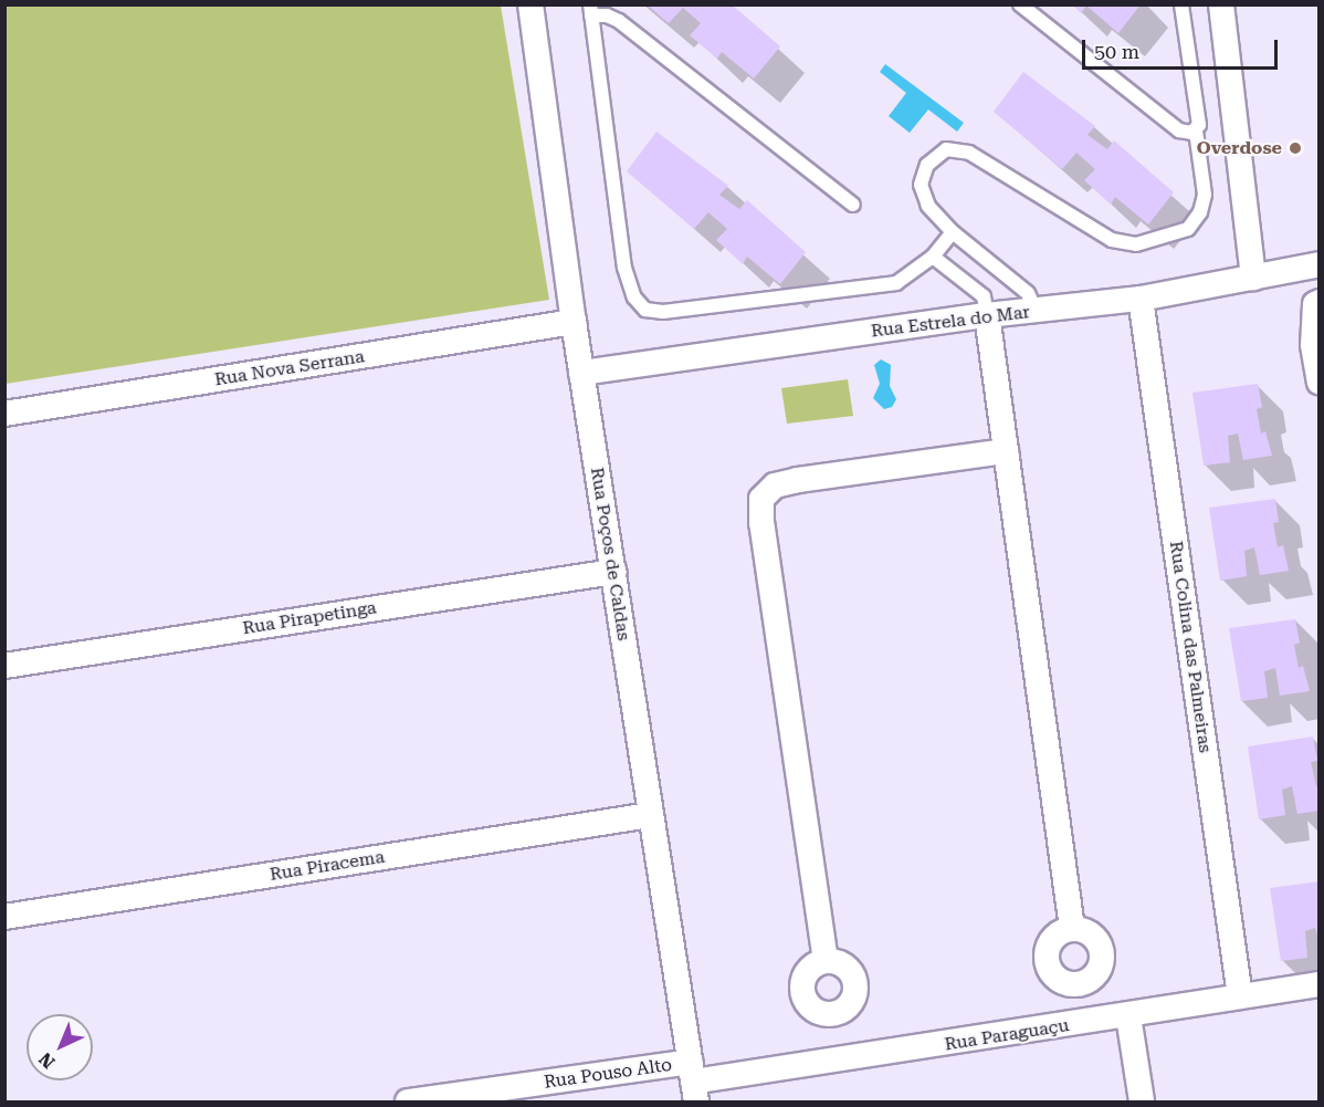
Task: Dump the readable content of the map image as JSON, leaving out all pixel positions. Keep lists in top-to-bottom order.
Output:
{
  "streets": {
    "street": [
      "Rua Estrela do Mar",
      "Rua Nova Serrana",
      "Rua Poços de Caldas",
      "Rua Pirapetinga",
      "Rua Colina das Palmeiras",
      "Rua Piracema",
      "Rua Paraguaçu",
      "Rua Pouso Alto"
    ]
  },
  "crossings": [
    ["Rua Estrela do Mar", "Rua Poços de Caldas"],
    ["Rua Estrela do Mar", "Rua Colina das Palmeiras"],
    ["Rua Nova Serrana", "Rua Poços de Caldas"],
    ["Rua Poços de Caldas", "Rua Pirapetinga"],
    ["Rua Poços de Caldas", "Rua Piracema"],
    ["Rua Poços de Caldas", "Rua Paraguaçu"],
    ["Rua Poços de Caldas", "Rua Pouso Alto"],
    ["Rua Colina das Palmeiras", "Rua Paraguaçu"],
    ["Rua Paraguaçu", "Rua Pouso Alto"]
  ],
  "places": ["Overdose"],
  "scale_bar": "50 m",
  "north": "bottom left"
}
